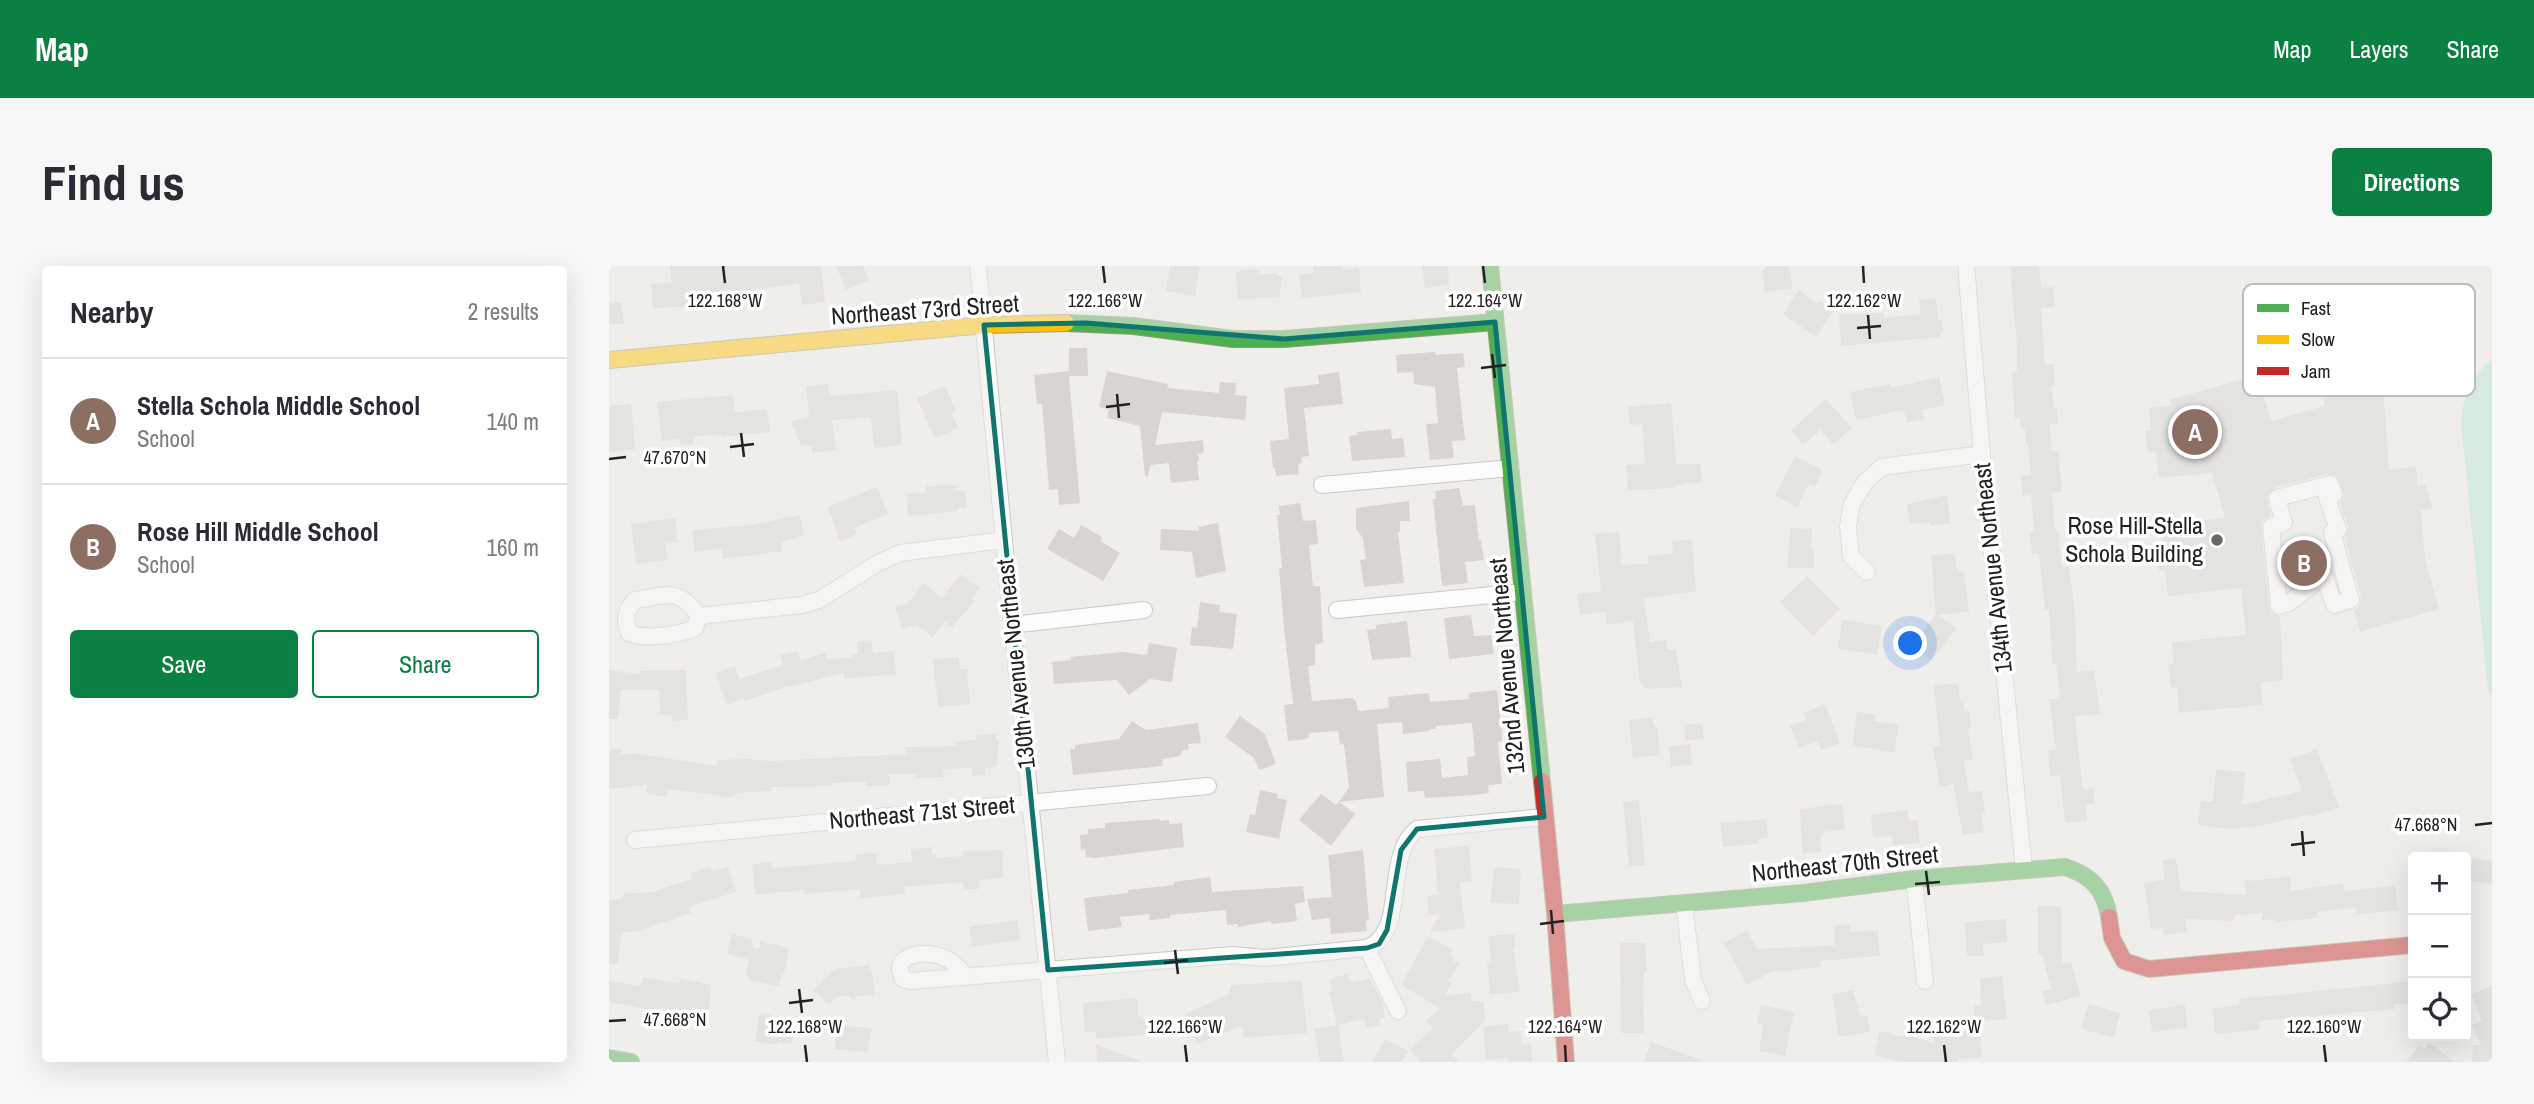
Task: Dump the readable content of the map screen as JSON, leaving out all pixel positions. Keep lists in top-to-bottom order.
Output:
{
  "streets": {
    "street": [
      "Northeast 73rd Street",
      "134th Avenue Northeast",
      "130th Avenue Northeast",
      "132nd Avenue Northeast",
      "Northeast 71st Street",
      "Northeast 70th Street"
    ]
  },
  "crossings": [
    ["Northeast 73rd Street", "130th Avenue Northeast"],
    ["Northeast 73rd Street", "132nd Avenue Northeast"],
    ["134th Avenue Northeast", "Northeast 70th Street"],
    ["130th Avenue Northeast", "Northeast 71st Street"],
    ["132nd Avenue Northeast", "Northeast 70th Street"]
  ],
  "places": ["Rose Hill-Stella Schola Building"],
  "legend": ["Fast", "Slow", "Jam"],
  "page": {
    "header": "Map",
    "nav": ["Map", "Layers", "Share"],
    "buttons": [
      "Directions",
      ["Save", "Share"]
    ],
    "title": "Find us",
    "heading": ["Nearby", "2 results"],
    "list": [
      {
        "mark": "A",
        "name": "Stella Schola Middle School",
        "note": "School",
        "value": "140 m"
      },
      {
        "mark": "B",
        "name": "Rose Hill Middle School",
        "note": "School",
        "value": "160 m"
      }
    ],
    "pins": ["A", "B"],
    "map_buttons": ["+", "−"]
  },
  "coordinates": [
    "122.168°W",
    "122.166°W",
    "122.164°W",
    "122.162°W",
    "47.670°N",
    "47.668°N",
    "122.160°W"
  ]
}
